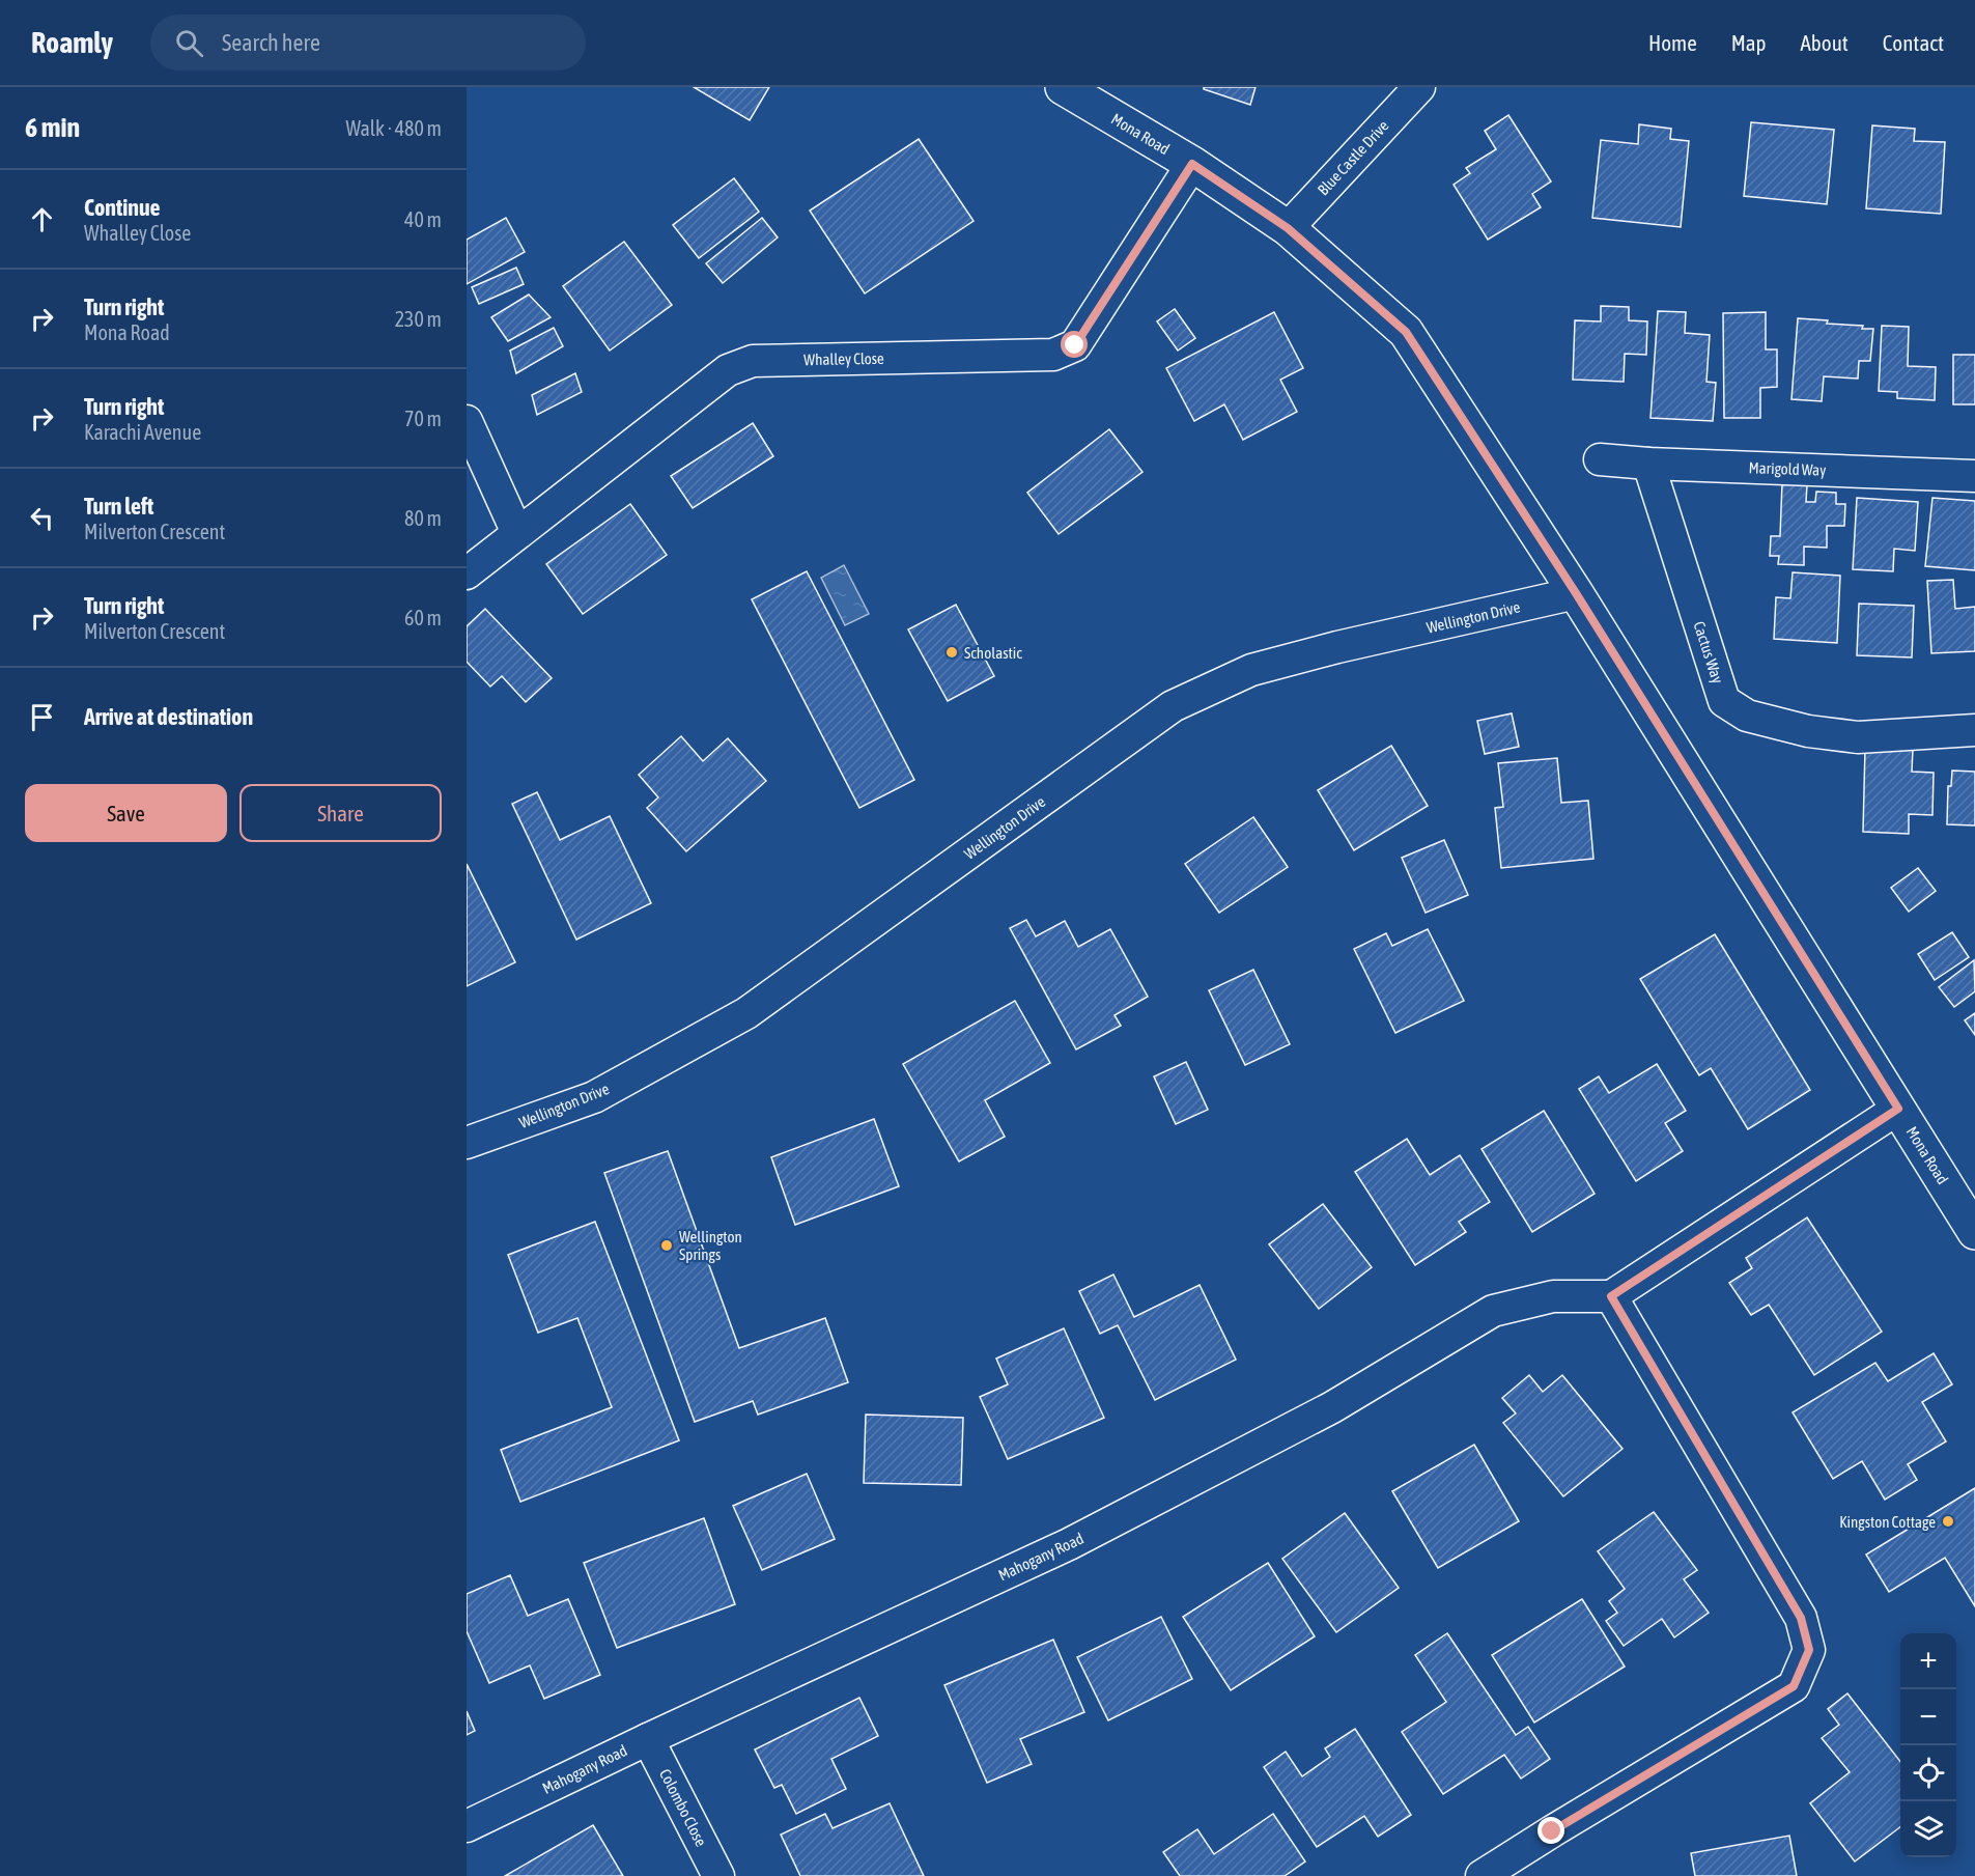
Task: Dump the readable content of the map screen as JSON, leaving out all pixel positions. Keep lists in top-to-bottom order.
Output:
{
  "streets": {
    "street": [
      "Mona Road",
      "Blue Castle Drive",
      "Whalley Close",
      "Marigold Way",
      "Wellington Drive",
      "Cactus Way",
      "Mahogany Road",
      "Colombo Close"
    ]
  },
  "crossings": [
    ["Mona Road", "Blue Castle Drive"],
    ["Mona Road", "Whalley Close"],
    ["Mona Road", "Wellington Drive"],
    ["Marigold Way", "Cactus Way"],
    ["Mahogany Road", "Colombo Close"]
  ],
  "places": ["Scholastic", "Wellington Springs", "Kingston Cottage"],
  "page": {
    "header": "Roamly",
    "search": "Search here",
    "nav": [
      "Home",
      "Map",
      "About",
      "Contact"
    ],
    "heading": ["6 min", "Walk · 480 m"],
    "list": [
      ["Continue", "Whalley Close", "40 m"],
      ["Turn right", "Mona Road", "230 m"],
      ["Turn right", "Karachi Avenue", "70 m"],
      ["Turn left", "Milverton Crescent", "80 m"],
      ["Turn right", "Milverton Crescent", "60 m"],
      "Arrive at destination"
    ],
    "buttons": ["Save", "Share"],
    "map_buttons": ["+", "−"]
  }
}
